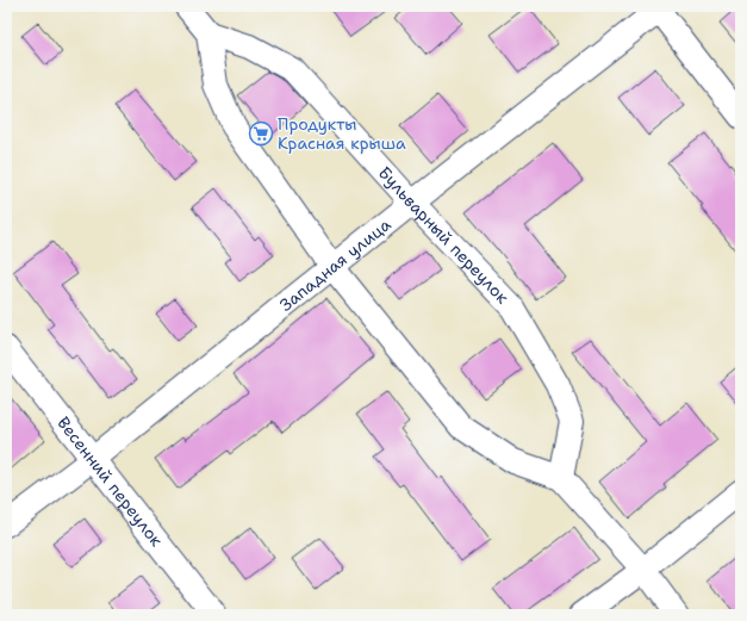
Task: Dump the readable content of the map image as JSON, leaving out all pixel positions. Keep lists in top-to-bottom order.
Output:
{
  "streets": {
    "street": ["Бульварный переулок", "Западная улица", "Весенний переулок"]
  },
  "crossings": [
    ["Бульварный переулок", "Западная улица"],
    ["Западная улица", "Весенний переулок"]
  ],
  "places": {
    "supermarket": ["Продукты Красная крыша"]
  }
}
